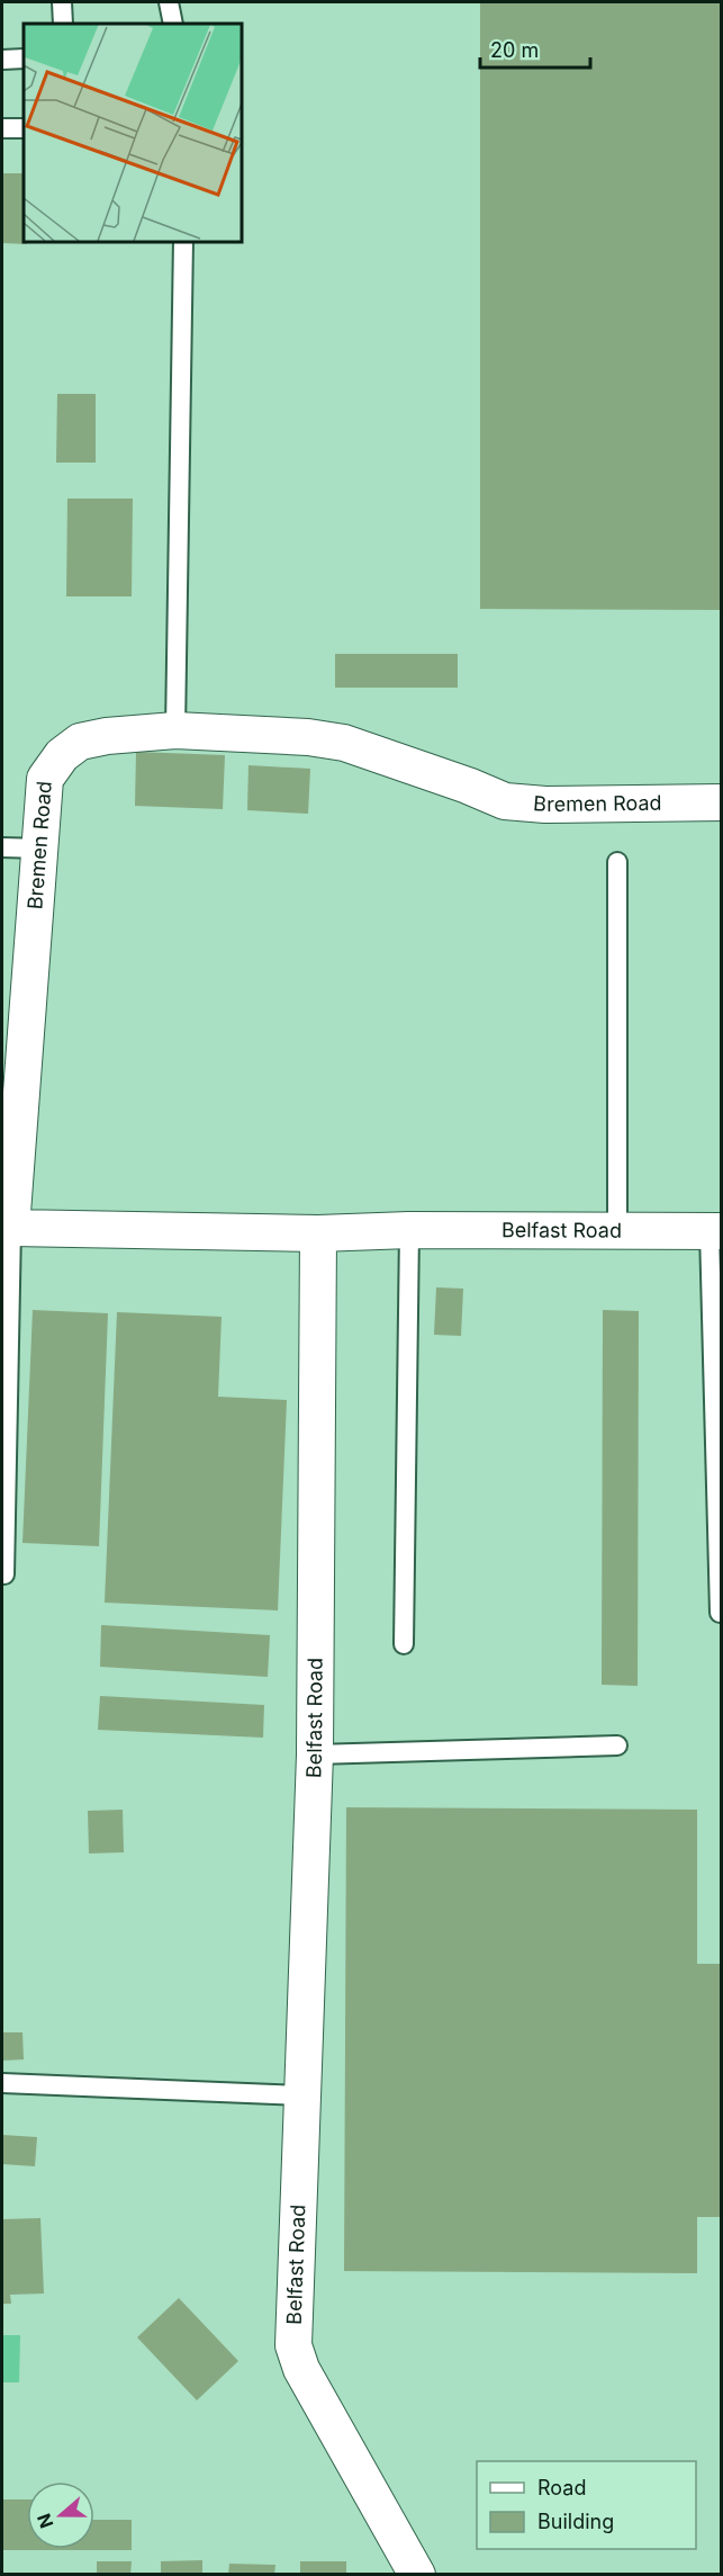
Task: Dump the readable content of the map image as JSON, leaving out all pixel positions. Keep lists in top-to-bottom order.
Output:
{
  "streets": {
    "street": ["Bremen Road", "Belfast Road"]
  },
  "legend": ["Road", "Building"],
  "scale_bar": "20 m",
  "north": "left"
}
